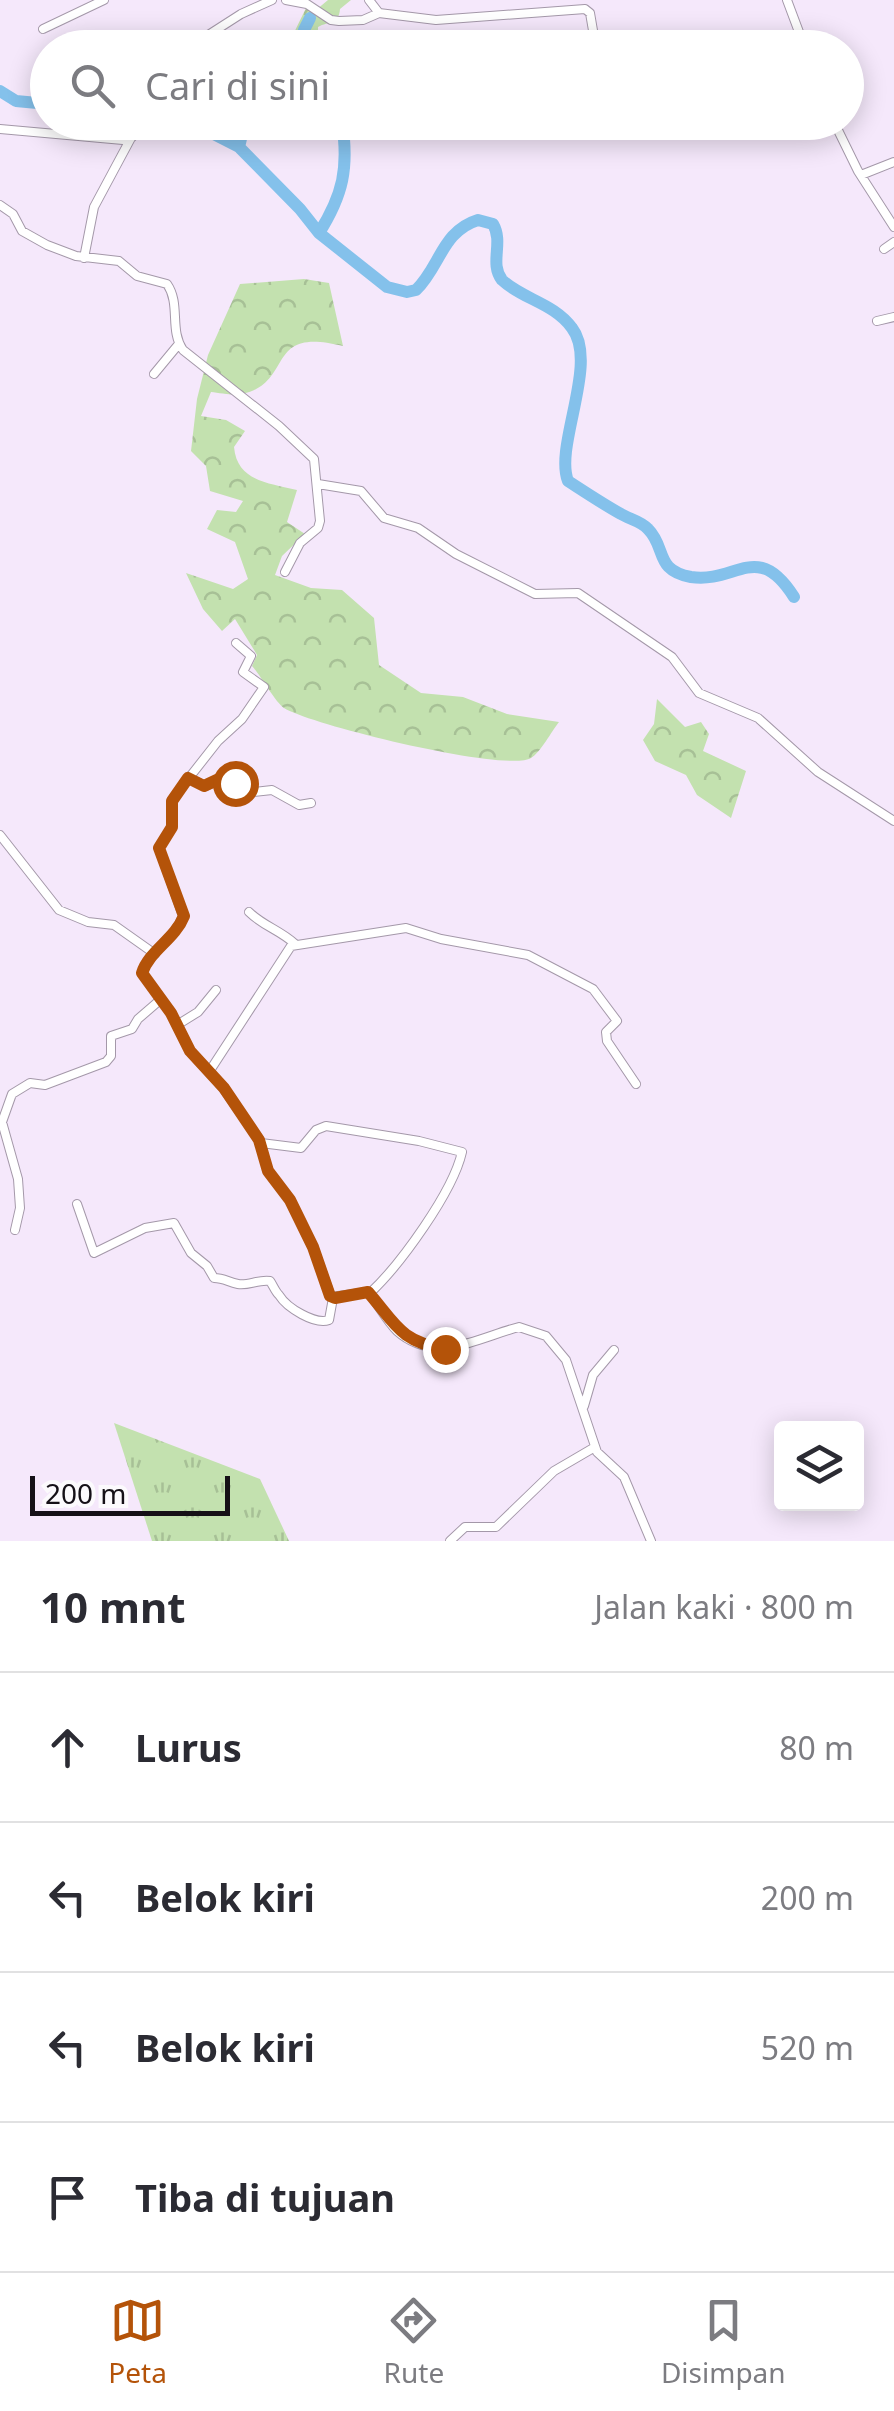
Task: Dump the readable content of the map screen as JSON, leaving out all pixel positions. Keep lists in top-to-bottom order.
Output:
{
  "scale_bar": "200 m",
  "page": {
    "search": "Cari di sini",
    "scale": "200 m",
    "heading": ["10 mnt", "Jalan kaki · 800 m"],
    "list": [
      ["Lurus", "80 m"],
      ["Belok kiri", "200 m"],
      ["Belok kiri", "520 m"],
      "Tiba di tujuan"
    ],
    "nav": ["Peta", "Rute", "Disimpan"]
  }
}
